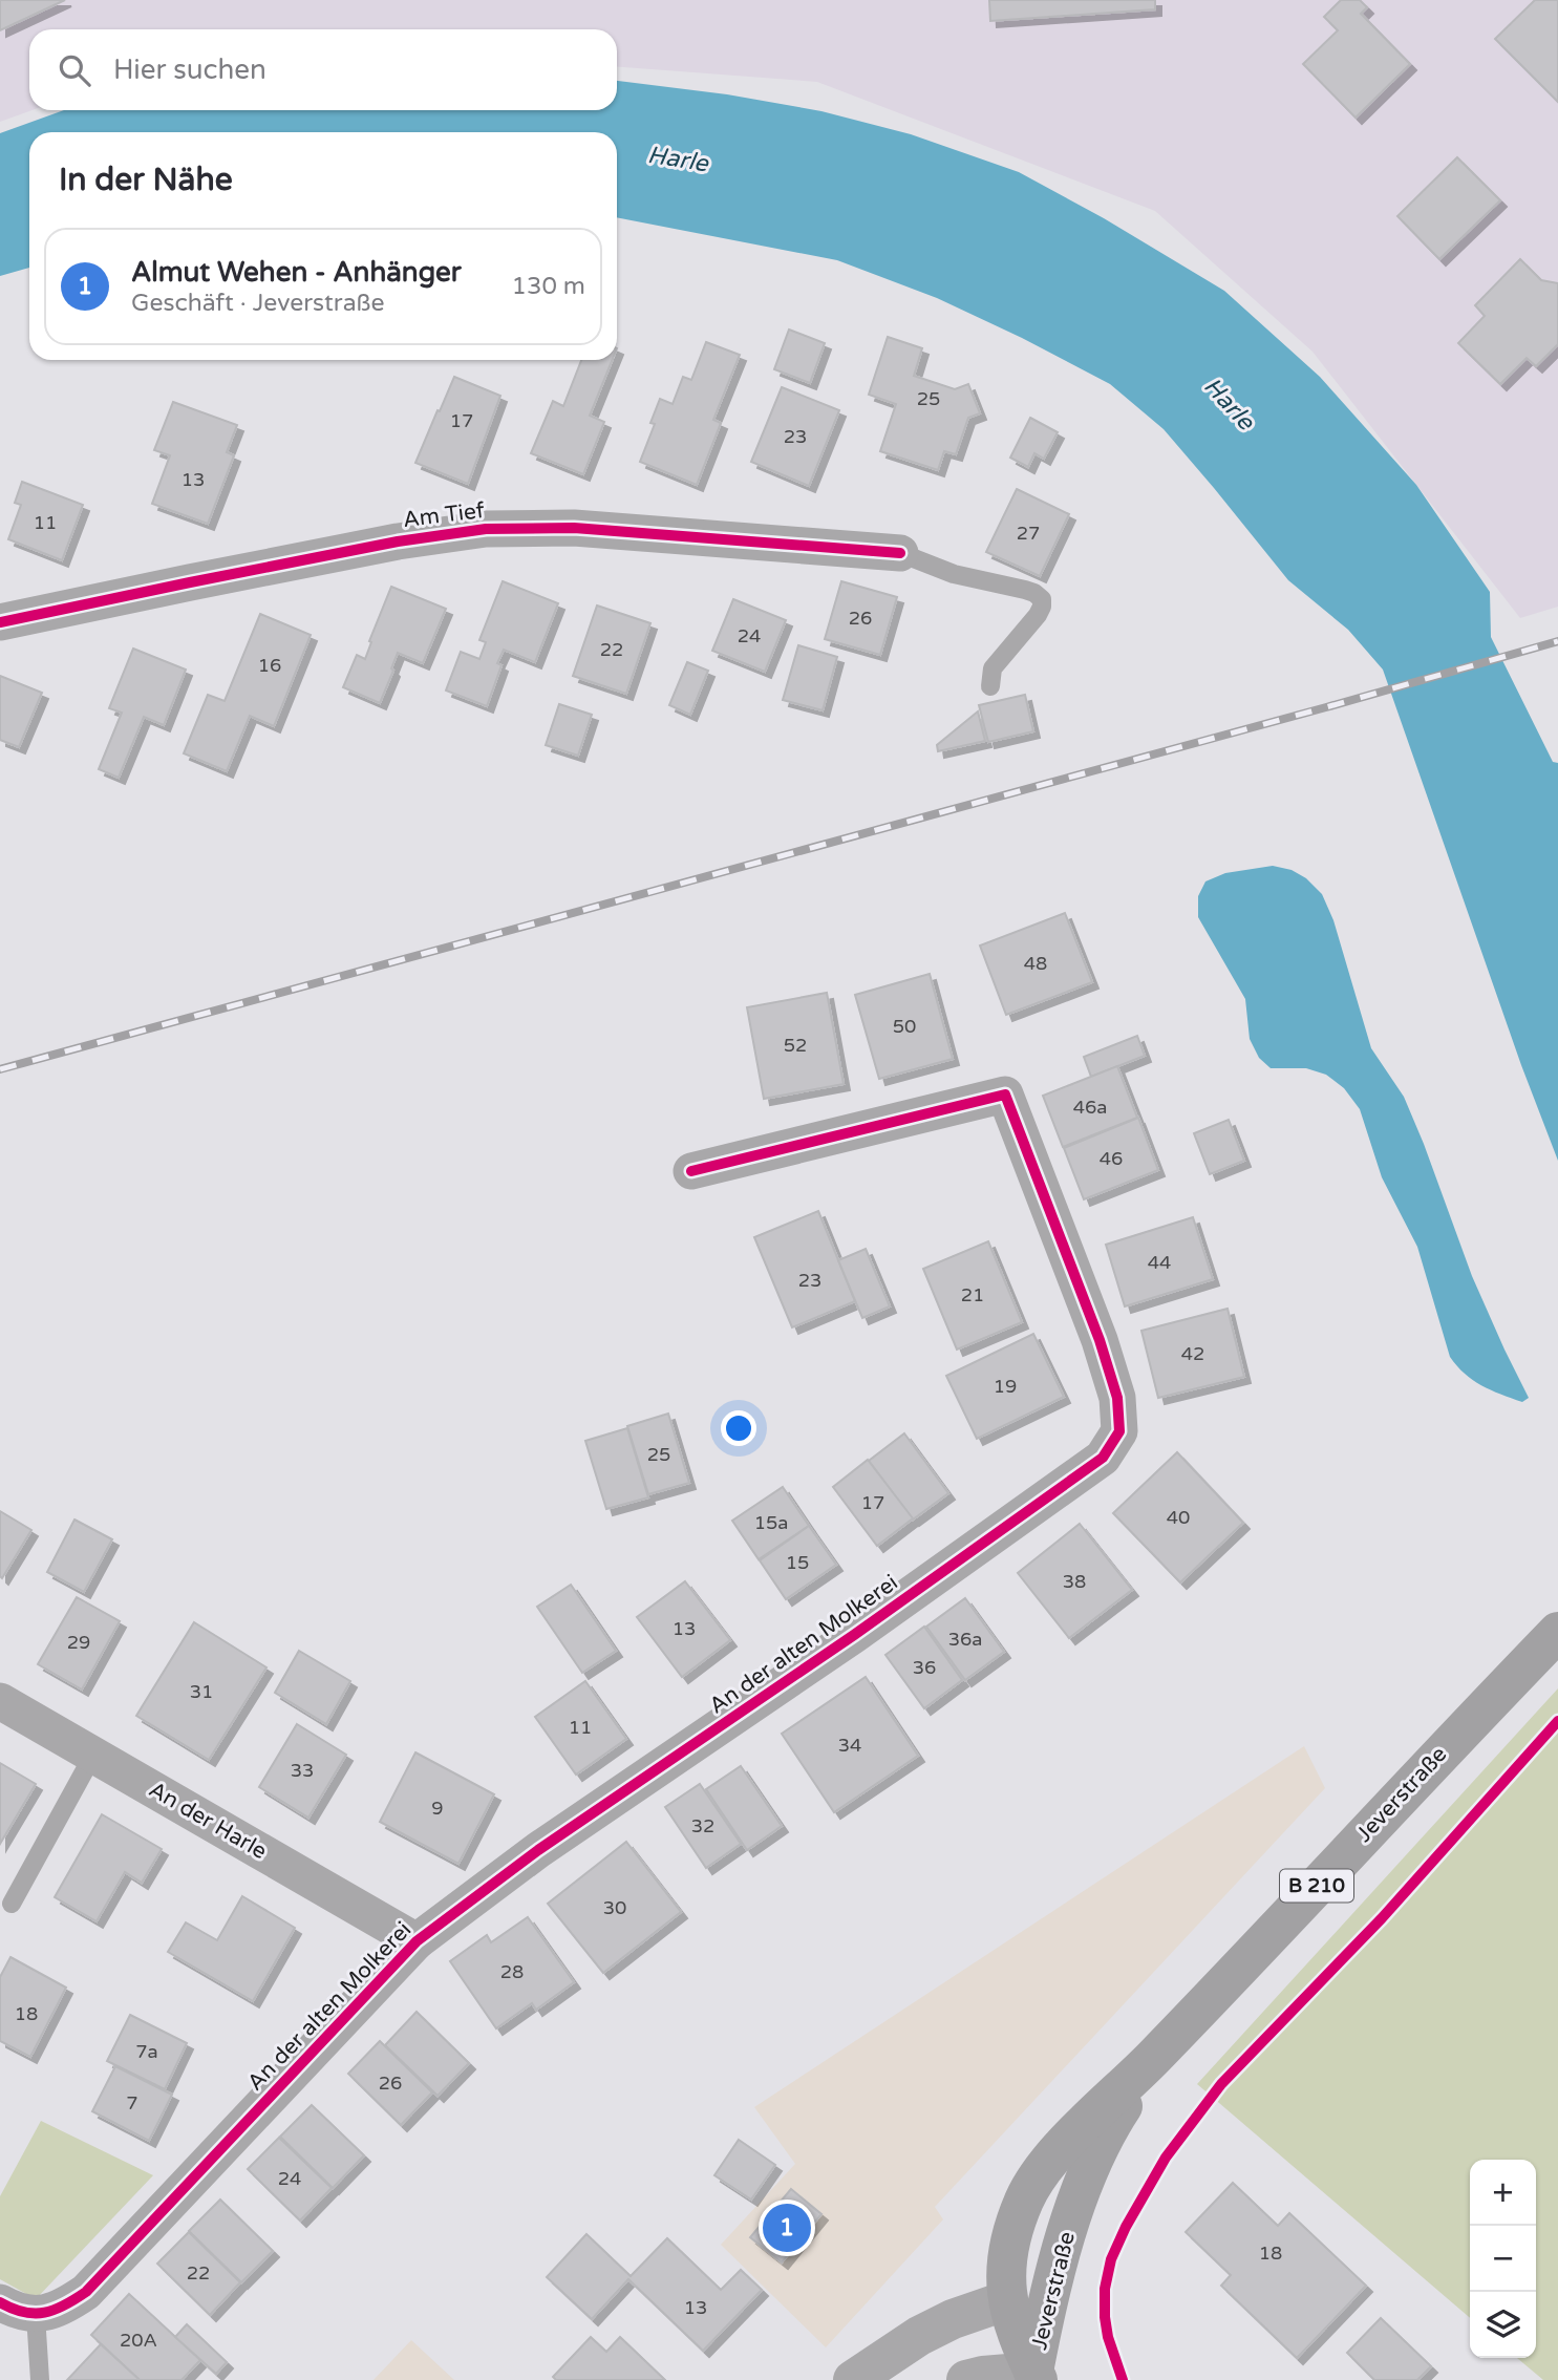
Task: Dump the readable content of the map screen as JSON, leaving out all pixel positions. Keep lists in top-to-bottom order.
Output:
{
  "streets": {
    "main road": ["Jeverstraße", "B 210"],
    "street": ["Am Tief", "An der alten Molkerei", "An der Harle"]
  },
  "crossings": [
    ["An der alten Molkerei", "An der Harle"]
  ],
  "water": ["Harle"],
  "house_numbers": [
    "25",
    "17",
    "23",
    "13",
    "11",
    "27",
    "26",
    "24",
    "22",
    "16",
    "48",
    "50",
    "52",
    "46a",
    "46",
    "44",
    "23",
    "21",
    "42",
    "19",
    "25",
    "17",
    "40",
    "15a",
    "15",
    "38",
    "13",
    "36a",
    "29",
    "36",
    "31",
    "11",
    "34",
    "33",
    "9",
    "32",
    "30",
    "28",
    "18",
    "7a",
    "26",
    "7",
    "24",
    "18",
    "22",
    "13",
    "20A"
  ],
  "page": {
    "search": "Hier suchen",
    "heading": "In der Nähe",
    "list": [
      {
        "mark": "1",
        "name": "Almut Wehen - Anhänger",
        "note": "Geschäft · Jeverstraße",
        "value": "130 m"
      }
    ],
    "map_buttons": ["+", "−"],
    "pins": "1"
  }
}
